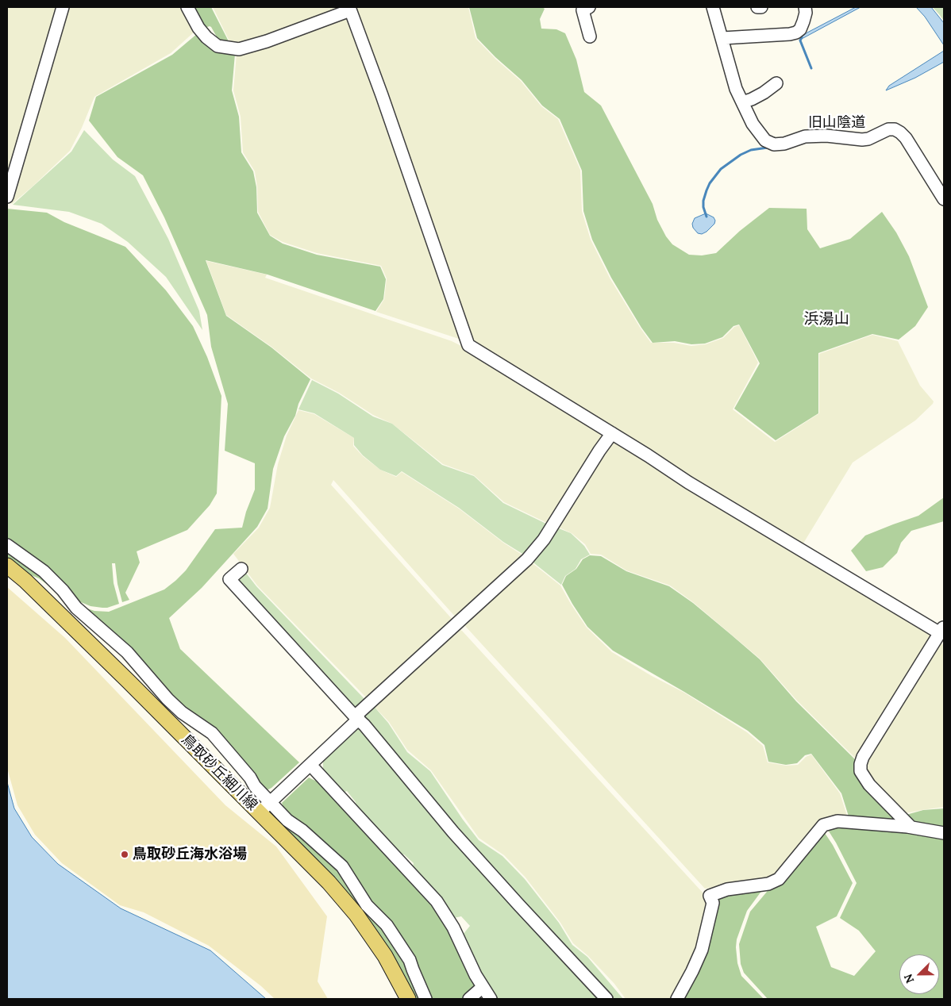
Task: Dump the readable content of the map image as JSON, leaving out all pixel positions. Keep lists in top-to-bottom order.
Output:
{
  "streets": {
    "main road": ["鳥取砂丘細川線"],
    "street": ["旧山陰道"]
  },
  "districts": ["浜湯山"],
  "places": ["鳥取砂丘海水浴場"],
  "north": "bottom left"
}
